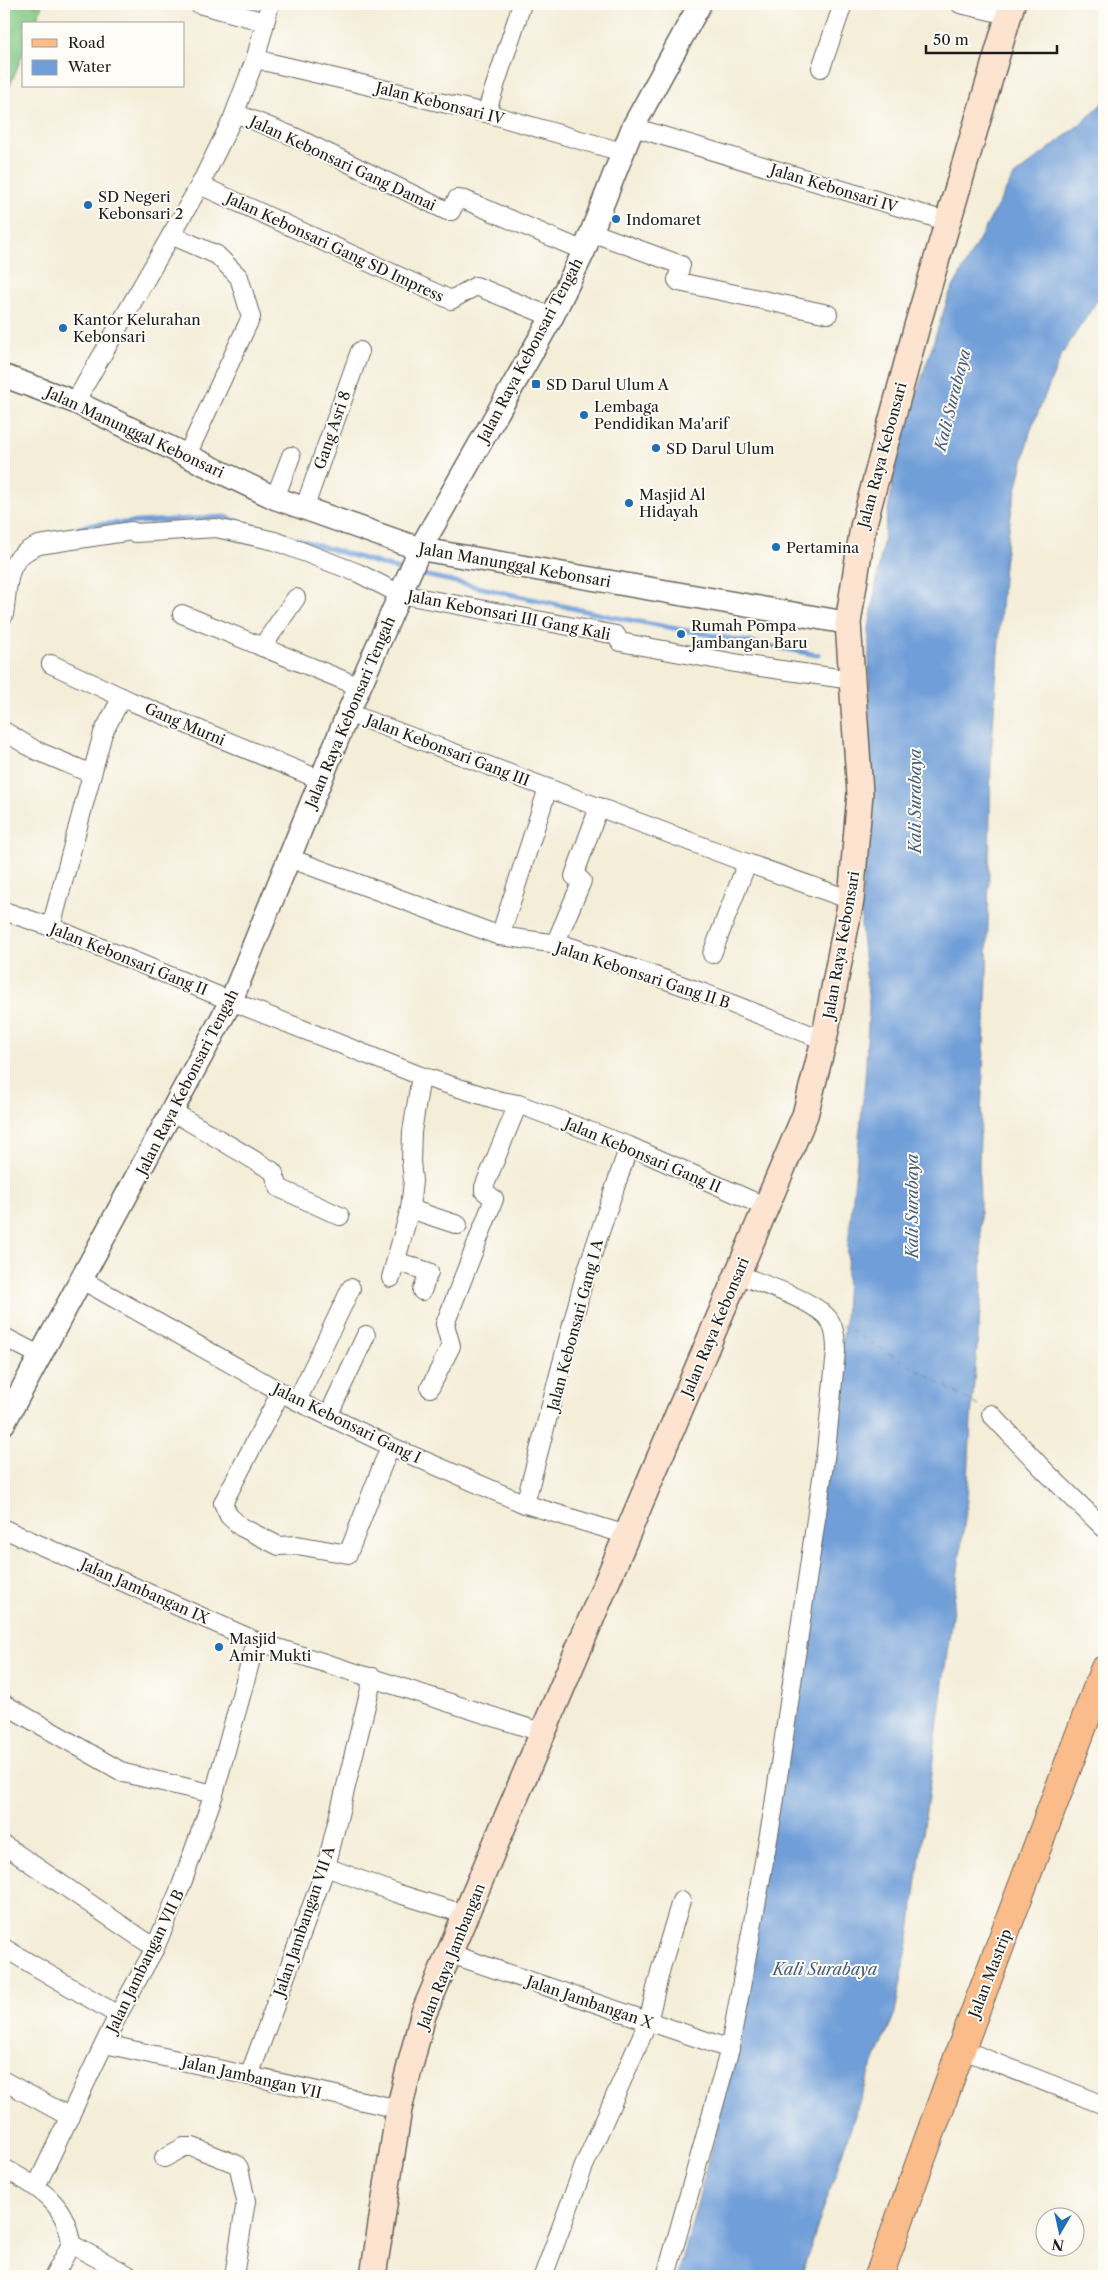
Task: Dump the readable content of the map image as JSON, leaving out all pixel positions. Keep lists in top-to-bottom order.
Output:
{
  "streets": {
    "main road": ["Jalan Raya Kebonsari", "Jalan Raya Jambangan", "Jalan Mastrip"],
    "street": [
      "Jalan Kebonsari IV",
      "Jalan Kebonsari Gang Damai",
      "Jalan Kebonsari Gang SD Impress",
      "Jalan Raya Kebonsari Tengah",
      "Gang Asri 8",
      "Jalan Manunggal Kebonsari",
      "Jalan Kebonsari III Gang Kali",
      "Gang Murni",
      "Jalan Kebonsari Gang III",
      "Jalan Kebonsari Gang II",
      "Jalan Kebonsari Gang II B",
      "Jalan Kebonsari Gang I A",
      "Jalan Kebonsari Gang I",
      "Jalan Jambangan IX",
      "Jalan Jambangan VII A",
      "Jalan Jambangan VII B",
      "Jalan Jambangan X",
      "Jalan Jambangan VII"
    ]
  },
  "crossings": [
    ["Jalan Kebonsari IV", "Jalan Raya Kebonsari Tengah"],
    ["Jalan Kebonsari IV", "Jalan Raya Kebonsari"],
    ["Jalan Kebonsari Gang Damai", "Jalan Raya Kebonsari Tengah"],
    ["Jalan Kebonsari Gang SD Impress", "Jalan Raya Kebonsari Tengah"],
    ["Jalan Raya Kebonsari Tengah", "Jalan Manunggal Kebonsari"],
    ["Jalan Raya Kebonsari Tengah", "Jalan Kebonsari III Gang Kali"],
    ["Jalan Raya Kebonsari Tengah", "Gang Murni"],
    ["Jalan Raya Kebonsari Tengah", "Jalan Kebonsari Gang III"],
    ["Jalan Raya Kebonsari Tengah", "Jalan Kebonsari Gang II"],
    ["Jalan Raya Kebonsari Tengah", "Jalan Kebonsari Gang II B"],
    ["Jalan Raya Kebonsari Tengah", "Jalan Kebonsari Gang I"],
    ["Gang Asri 8", "Jalan Manunggal Kebonsari"],
    ["Jalan Manunggal Kebonsari", "Jalan Raya Kebonsari"],
    ["Jalan Raya Kebonsari", "Jalan Kebonsari III Gang Kali"],
    ["Jalan Raya Kebonsari", "Jalan Kebonsari Gang III"],
    ["Jalan Raya Kebonsari", "Jalan Kebonsari Gang II"],
    ["Jalan Raya Kebonsari", "Jalan Kebonsari Gang II B"],
    ["Jalan Raya Kebonsari", "Jalan Kebonsari Gang I"],
    ["Jalan Raya Kebonsari", "Jalan Jambangan IX"],
    ["Jalan Raya Kebonsari", "Jalan Raya Jambangan"],
    ["Jalan Kebonsari Gang III", "Jalan Kebonsari Gang II B"],
    ["Jalan Kebonsari Gang II", "Jalan Kebonsari Gang I A"],
    ["Jalan Kebonsari Gang I A", "Jalan Kebonsari Gang I"],
    ["Jalan Jambangan IX", "Jalan Jambangan VII A"],
    ["Jalan Jambangan IX", "Jalan Raya Jambangan"],
    ["Jalan Jambangan IX", "Jalan Jambangan VII B"],
    ["Jalan Jambangan VII A", "Jalan Jambangan VII"],
    ["Jalan Raya Jambangan", "Jalan Jambangan X"],
    ["Jalan Raya Jambangan", "Jalan Jambangan VII"],
    ["Jalan Jambangan VII B", "Jalan Jambangan VII"]
  ],
  "water": ["Kali Surabaya"],
  "places": {
    "other": [
      "SD Negeri Kebonsari 2",
      "Indomaret",
      "Kantor Kelurahan Kebonsari",
      "Lembaga Pendidikan Ma'arif",
      "SD Darul Ulum",
      "Masjid Al Hidayah",
      "Pertamina",
      "Rumah Pompa Jambangan Baru",
      "Masjid Amir Mukti"
    ],
    "transit": ["SD Darul Ulum A"]
  },
  "legend": ["Road", "Water"],
  "scale_bar": "50 m",
  "north": "bottom"
}
